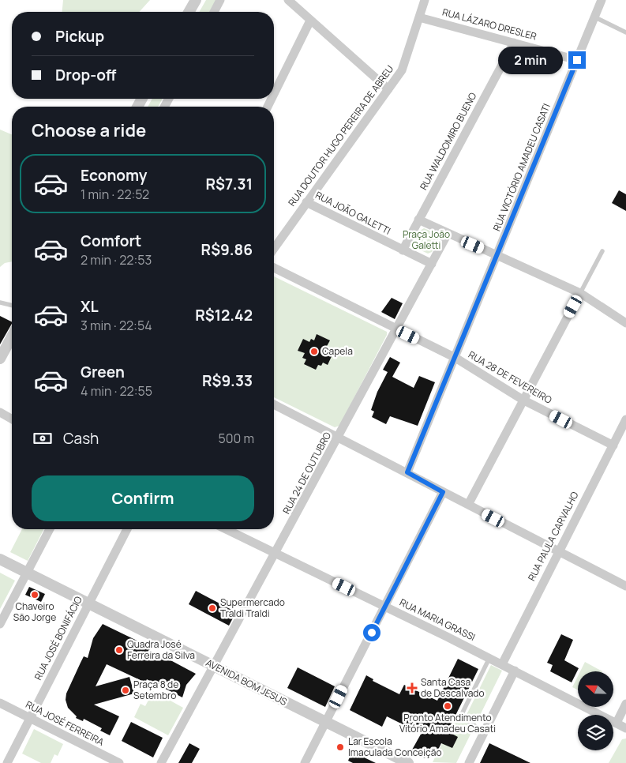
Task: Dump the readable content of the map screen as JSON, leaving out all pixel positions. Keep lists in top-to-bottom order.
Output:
{
  "streets": {
    "street": [
      "RUA LÁZARO DRESLER",
      "RUA DOUTOR HUGO PEREIRA DE ABREU",
      "RUA WALDOMIRO BUENO",
      "RUA VICTÓRIO AMADEU CASATI",
      "RUA JOÃO GALETTI",
      "RUA 28 DE FEVEREIRO",
      "RUA 24 DE OUTUBRO",
      "RUA PAULA CARVALHO",
      "RUA MARIA GRASSI",
      "RUA JOSÉ BONIFÁCIO",
      "AVENIDA BOM JESUS",
      "RUA JOSÉ FERREIRA"
    ]
  },
  "crossings": [
    ["RUA LÁZARO DRESLER", "RUA DOUTOR HUGO PEREIRA DE ABREU"],
    ["RUA LÁZARO DRESLER", "RUA WALDOMIRO BUENO"],
    ["RUA LÁZARO DRESLER", "RUA VICTÓRIO AMADEU CASATI"],
    ["RUA DOUTOR HUGO PEREIRA DE ABREU", "RUA JOÃO GALETTI"],
    ["RUA WALDOMIRO BUENO", "RUA JOÃO GALETTI"],
    ["RUA VICTÓRIO AMADEU CASATI", "RUA 28 DE FEVEREIRO"],
    ["RUA JOÃO GALETTI", "RUA 24 DE OUTUBRO"],
    ["RUA 28 DE FEVEREIRO", "RUA 24 DE OUTUBRO"],
    ["RUA 28 DE FEVEREIRO", "RUA PAULA CARVALHO"],
    ["RUA 24 DE OUTUBRO", "RUA MARIA GRASSI"],
    ["RUA 24 DE OUTUBRO", "AVENIDA BOM JESUS"],
    ["RUA PAULA CARVALHO", "RUA MARIA GRASSI"],
    ["RUA JOSÉ BONIFÁCIO", "AVENIDA BOM JESUS"],
    ["RUA JOSÉ BONIFÁCIO", "RUA JOSÉ FERREIRA"]
  ],
  "parks": ["Praça João Galetti"],
  "places": {
    "other": [
      "Capela",
      "Chaveiro São Jorge",
      "Supermercado Traldi Traldi",
      "Quadra José Ferreira da Silva",
      "Praça 8 de Setembro",
      "Pronto Atendimento Vitório Amadeu Casati",
      "Lar Escola Imaculada Conceição"
    ],
    "health": ["Santa Casa de Descalvado"]
  },
  "north": "left",
  "page": {
    "banner": ["Pickup", "Drop-off"],
    "bubble": "2 min",
    "heading": "Choose a ride",
    "list": [
      {
        "name": "Economy",
        "note": "1 min · 22:52",
        "value": "R$7.31"
      },
      {
        "name": "Comfort",
        "note": "2 min · 22:53",
        "value": "R$9.86"
      },
      {
        "name": "XL",
        "note": "3 min · 22:54",
        "value": "R$12.42"
      },
      {
        "name": "Green",
        "note": "4 min · 22:55",
        "value": "R$9.33"
      }
    ],
    "pay": ["Cash", "500 m"],
    "buttons": "Confirm"
  }
}
